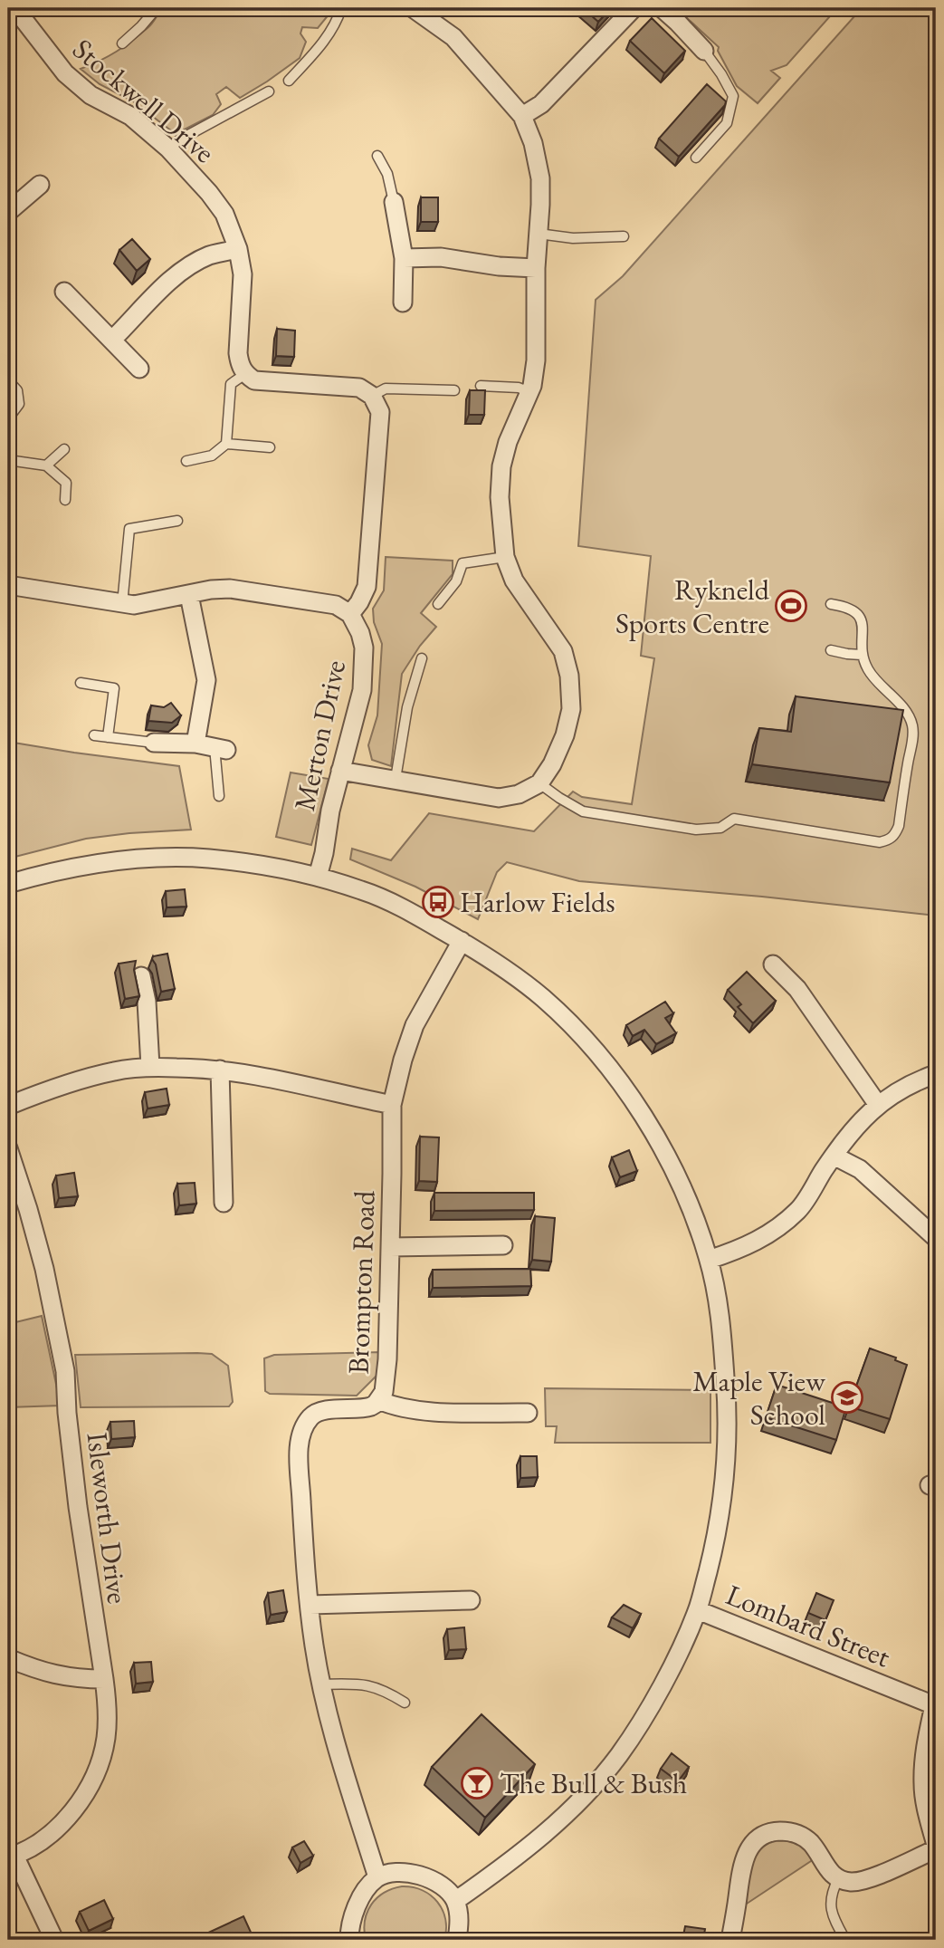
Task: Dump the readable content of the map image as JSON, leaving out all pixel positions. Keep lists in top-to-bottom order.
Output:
{
  "streets": {
    "street": [
      "Stockwell Drive",
      "Merton Drive",
      "Brompton Road",
      "Isleworth Drive",
      "Lombard Street"
    ]
  },
  "places": {
    "sports": ["Rykneld Sports Centre"],
    "bus stop": ["Harlow Fields"],
    "school or university": ["Maple View School"],
    "bar": ["The Bull & Bush"]
  }
}
